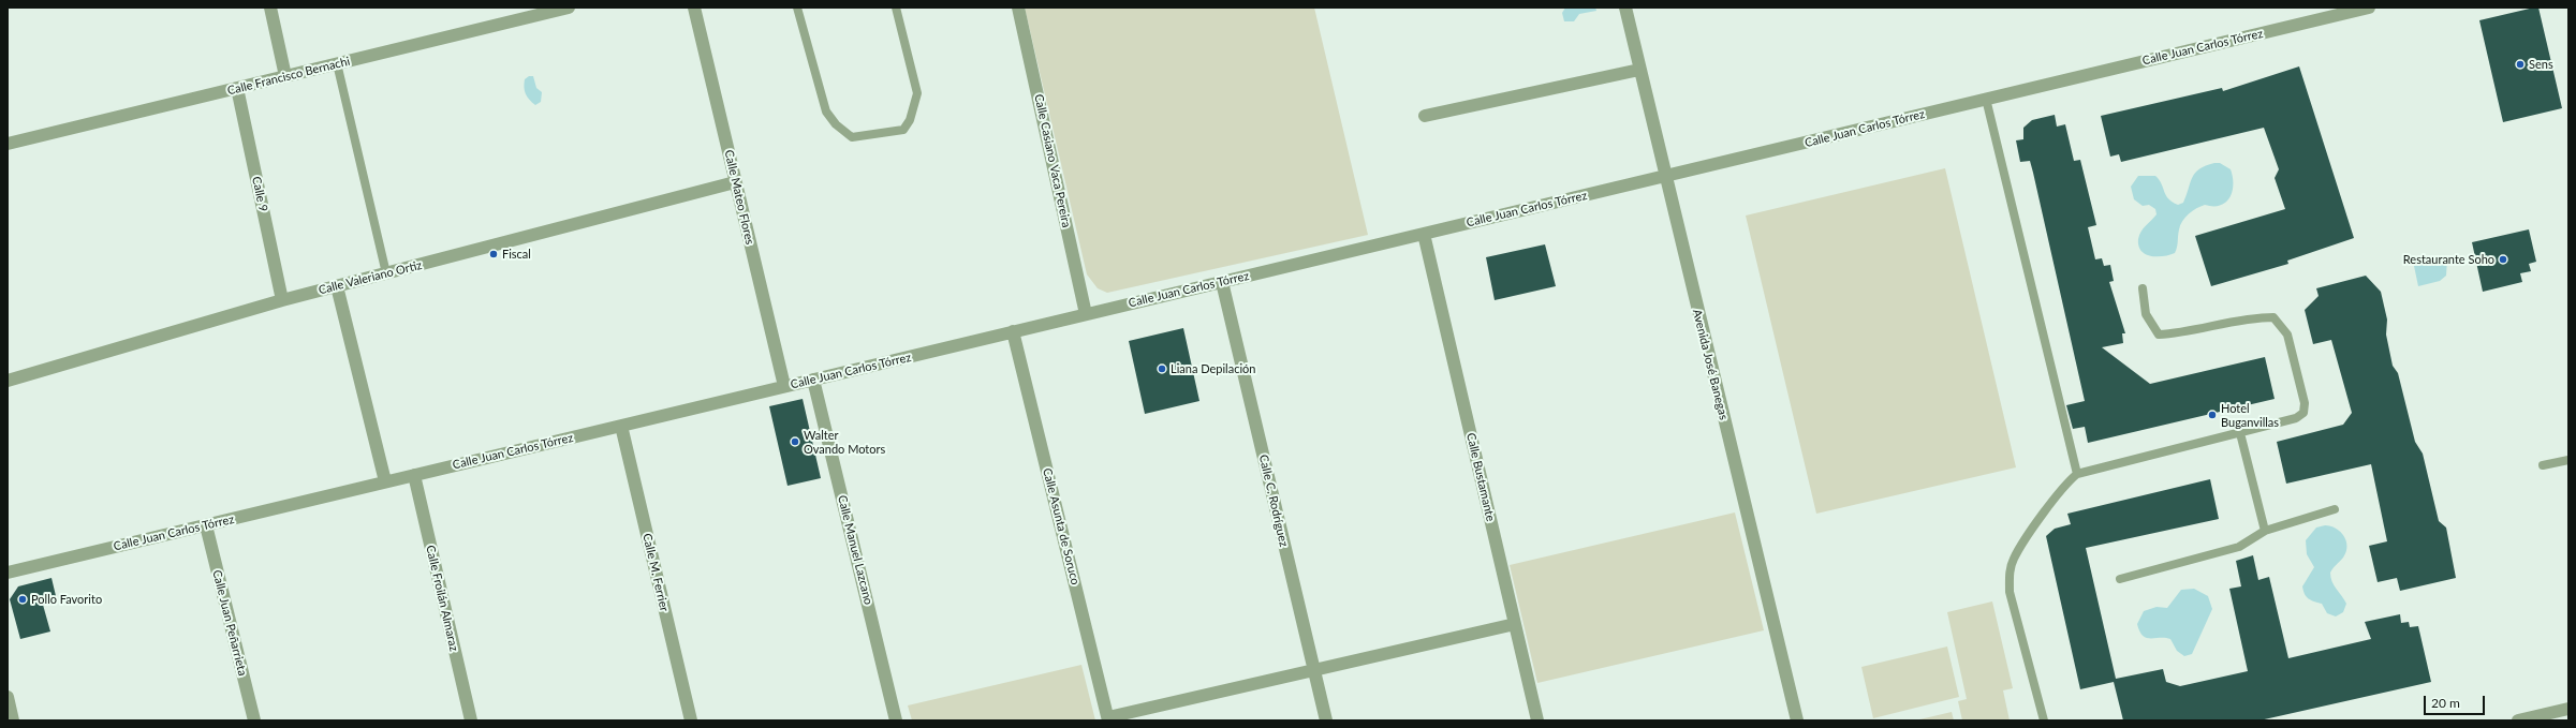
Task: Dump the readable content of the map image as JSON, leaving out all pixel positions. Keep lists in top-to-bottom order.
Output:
{
  "streets": {
    "street": [
      "Calle Juan Carlos Tórrez",
      "Calle Francisco Bernachi",
      "Calle Casiano Vaca Pereira",
      "Calle 9",
      "Calle Mateo Flores",
      "Calle Valeriano Ortiz",
      "Avenida José Banegas",
      "Calle Bustamante",
      "Calle C. Rodríguez",
      "Calle Asunta de Soruco",
      "Calle Manuel Lazcano",
      "Calle M. Ferrier",
      "Calle Froilán Almaraz",
      "Calle Juan Peñarrieta"
    ]
  },
  "crossings": [
    ["Calle Juan Carlos Tórrez", "Calle Casiano Vaca Pereira"],
    ["Calle Juan Carlos Tórrez", "Calle Mateo Flores"],
    ["Calle Juan Carlos Tórrez", "Avenida José Banegas"],
    ["Calle Juan Carlos Tórrez", "Calle Bustamante"],
    ["Calle Juan Carlos Tórrez", "Calle C. Rodríguez"],
    ["Calle Juan Carlos Tórrez", "Calle Asunta de Soruco"],
    ["Calle Juan Carlos Tórrez", "Calle Manuel Lazcano"],
    ["Calle Juan Carlos Tórrez", "Calle M. Ferrier"],
    ["Calle Juan Carlos Tórrez", "Calle Froilán Almaraz"],
    ["Calle Juan Carlos Tórrez", "Calle Juan Peñarrieta"],
    ["Calle Francisco Bernachi", "Calle 9"],
    ["Calle 9", "Calle Valeriano Ortiz"],
    ["Calle Mateo Flores", "Calle Valeriano Ortiz"]
  ],
  "places": [
    "Sens",
    "Fiscal",
    "Restaurante Soho",
    "Liana Depilación",
    "Hotel Buganvillas",
    "Walter Ovando Motors",
    "Pollo Favorito"
  ],
  "scale_bar": "20 m"
}
